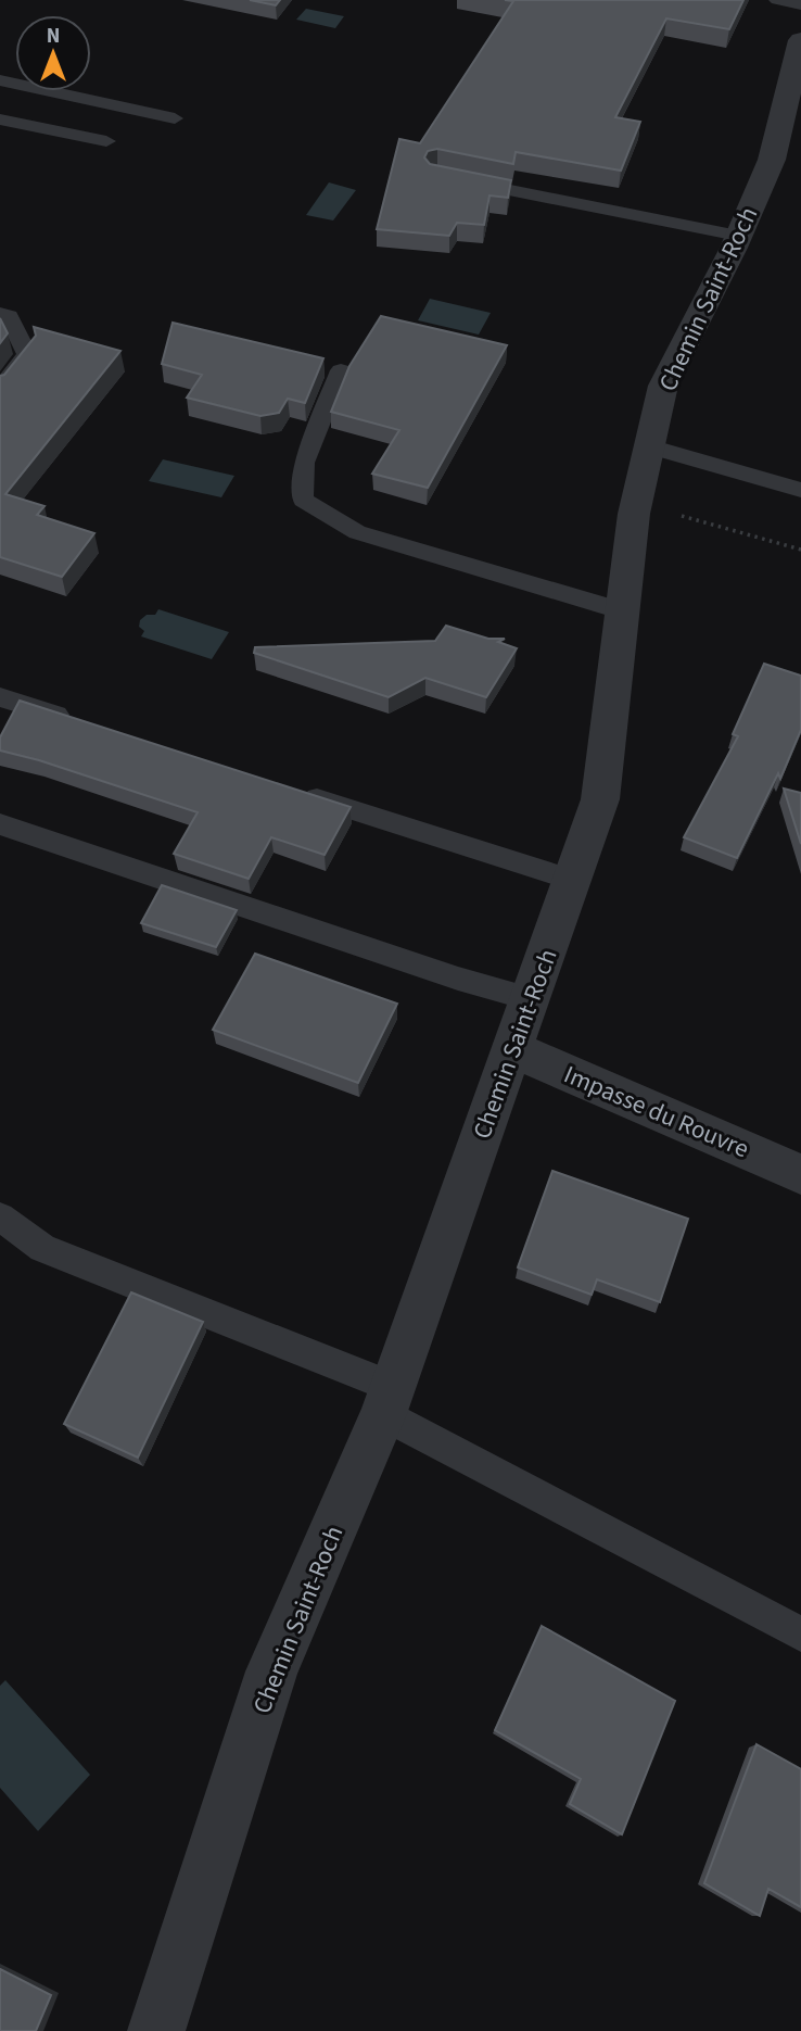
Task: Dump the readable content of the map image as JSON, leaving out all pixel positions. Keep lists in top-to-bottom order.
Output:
{
  "streets": {
    "street": ["Chemin Saint-Roch", "Impasse du Rouvre"]
  },
  "crossings": [
    ["Chemin Saint-Roch", "Impasse du Rouvre"]
  ],
  "north": "top"
}
